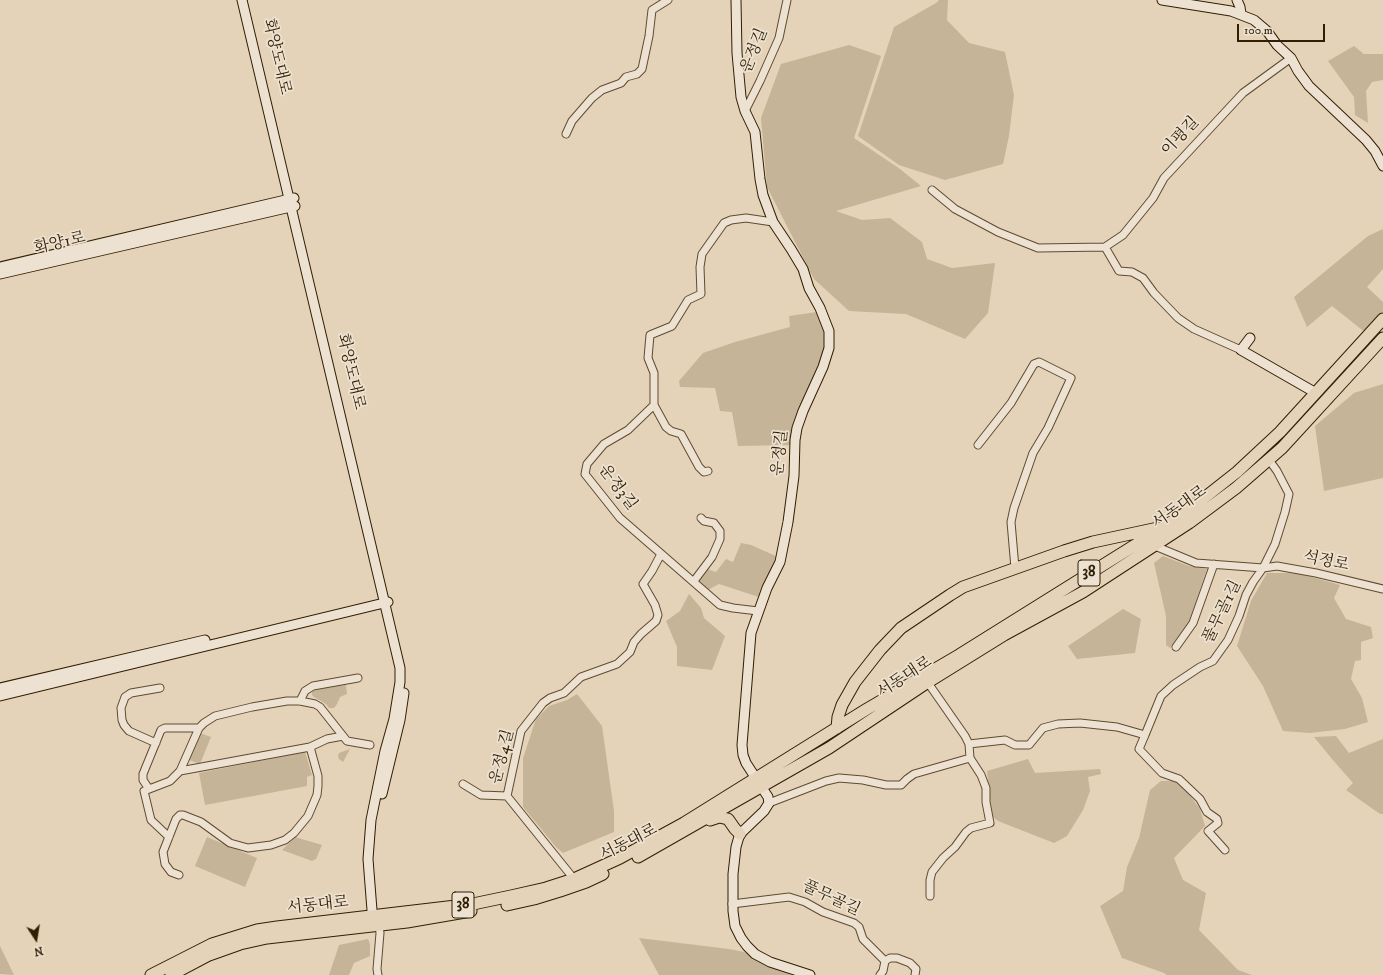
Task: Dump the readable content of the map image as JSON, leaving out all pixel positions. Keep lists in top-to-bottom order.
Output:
{
  "streets": {
    "main road": ["서동대로", "38"],
    "street": [
      "운정길",
      "화양도대로",
      "이평길",
      "화양1로",
      "운정3길",
      "석정로",
      "풀무골1길",
      "운정4길",
      "풀무골길"
    ]
  },
  "crossings": [
    ["운정길", "운정3길"],
    ["운정길", "서동대로"],
    ["화양도대로", "서동대로"],
    ["운정3길", "운정4길"],
    ["서동대로", "풀무골1길"],
    ["서동대로", "운정4길"],
    ["석정로", "풀무골1길"]
  ],
  "scale_bar": "100 m",
  "north": "bottom"
}
